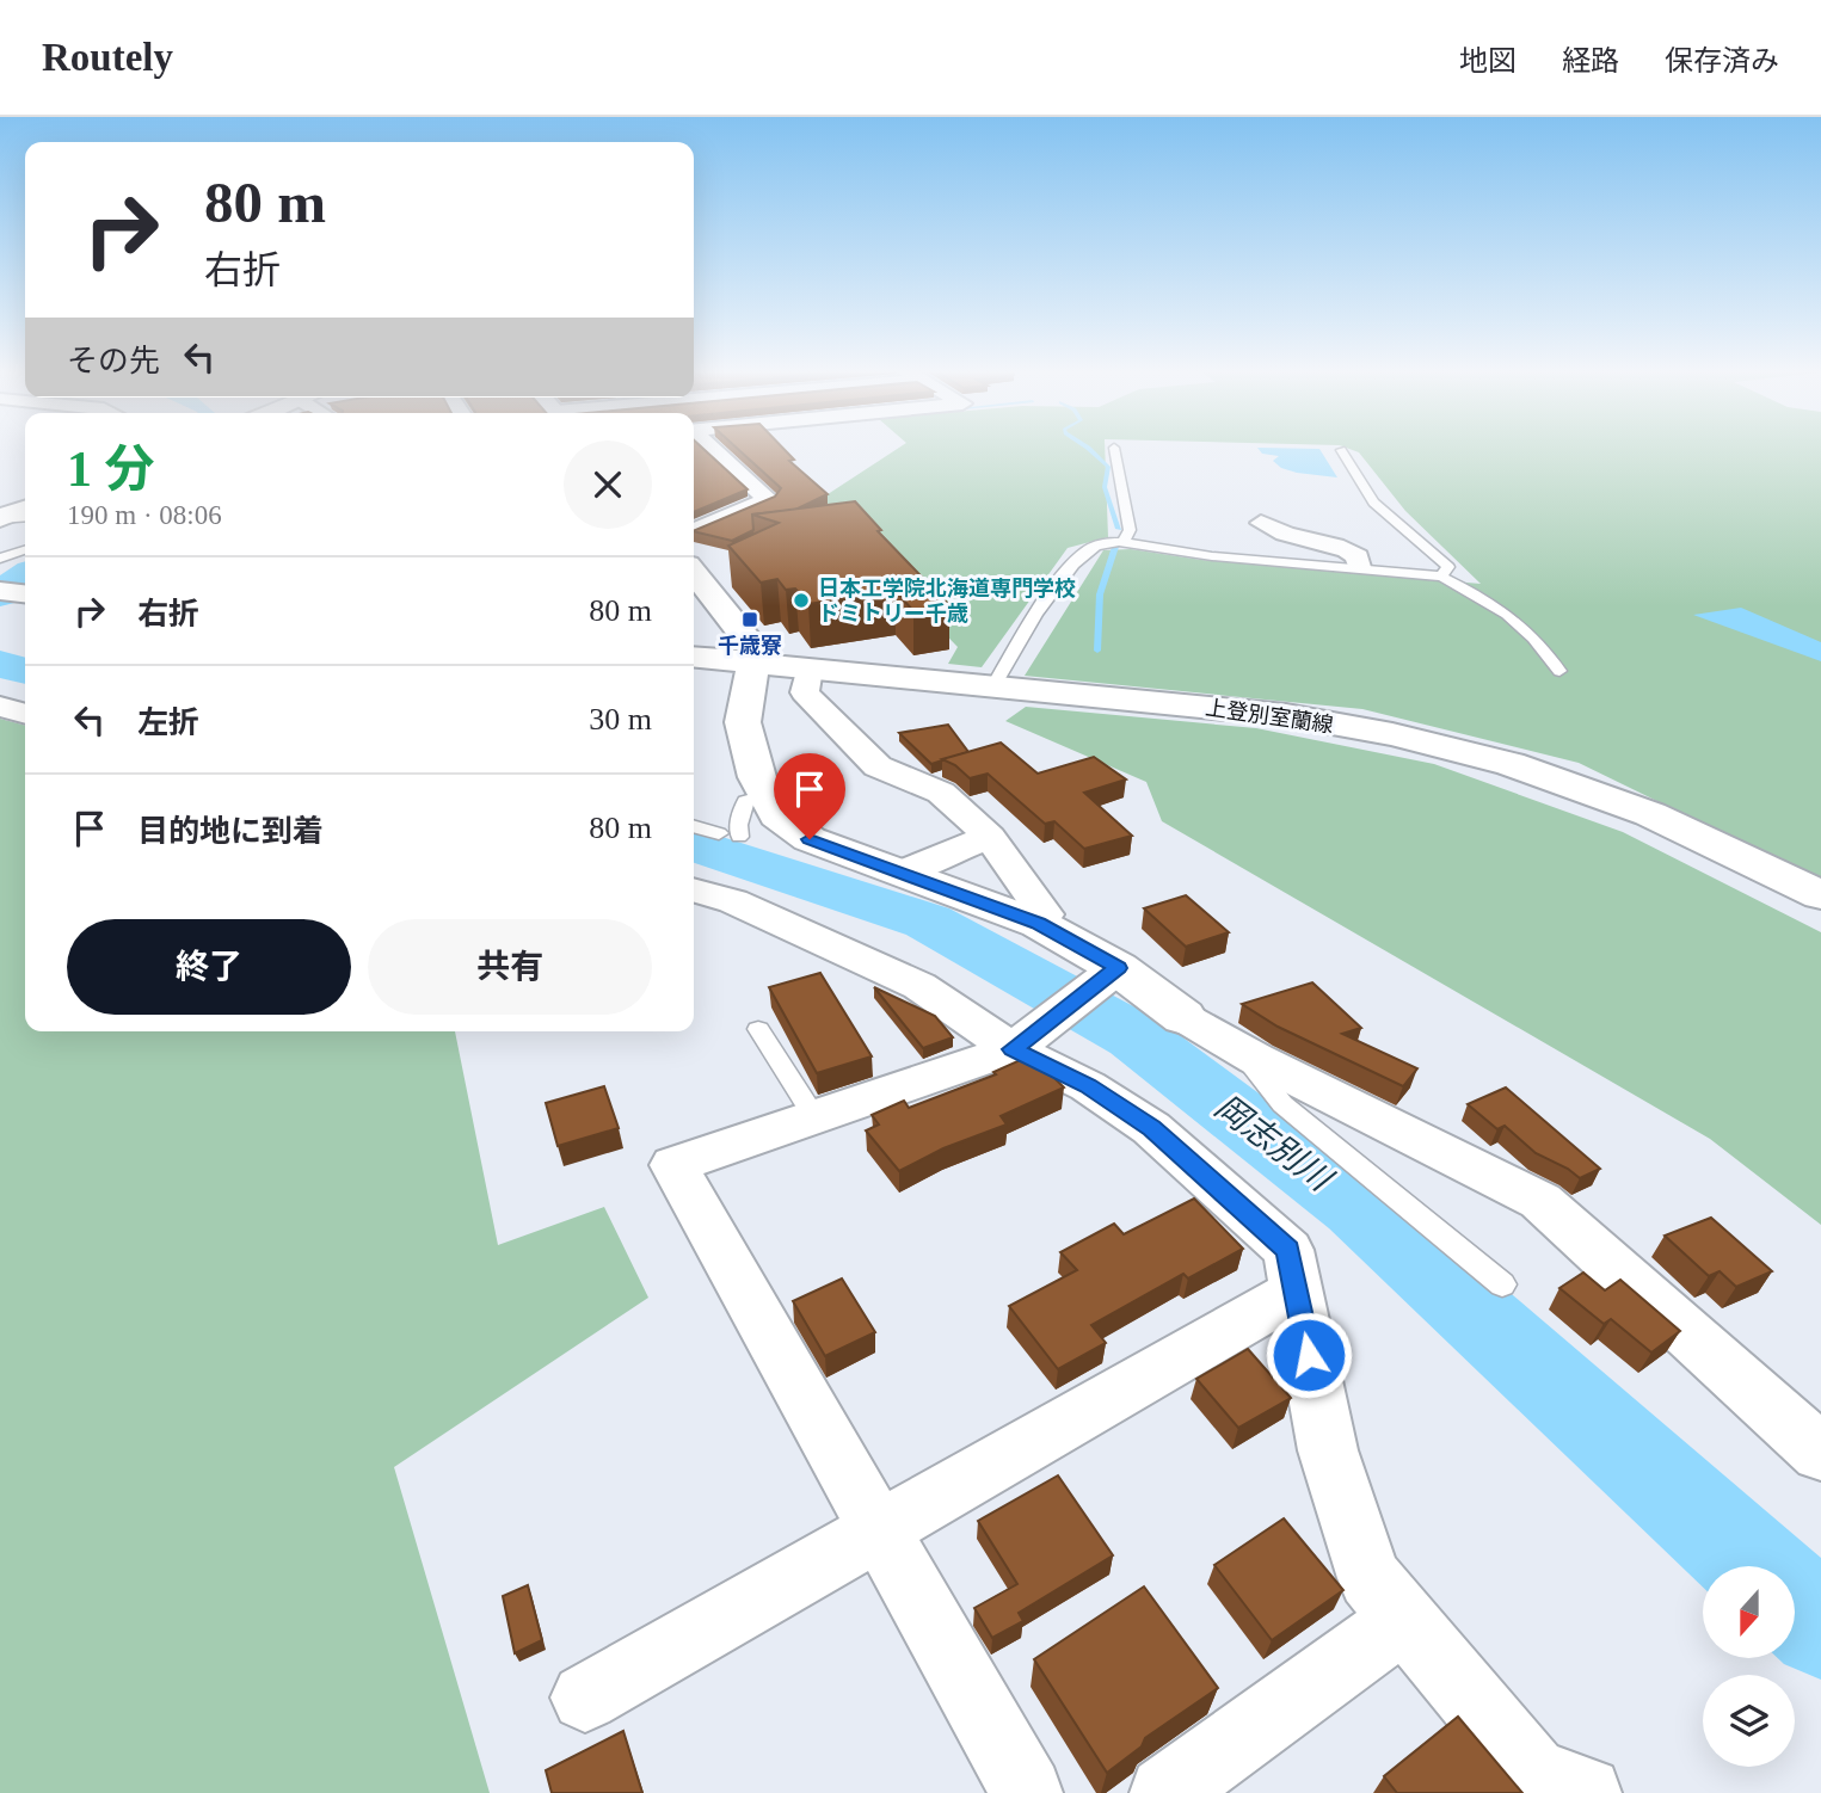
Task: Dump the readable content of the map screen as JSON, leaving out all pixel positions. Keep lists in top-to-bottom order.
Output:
{
  "streets": {
    "street": ["上登別室蘭線"]
  },
  "water": ["岡志別川"],
  "places": {
    "other": ["日本工学院北海道専門学校 ドミトリー千歳"],
    "transit": ["千歳寮"]
  },
  "north": "bottom",
  "page": {
    "header": "Routely",
    "nav": ["地図", "経路", "保存済み"],
    "turn": ["80 m", "右折"],
    "then": "その先",
    "heading": ["1 分", "190 m · 08:06"],
    "list": [
      {
        "name": "右折",
        "value": "80 m"
      },
      {
        "name": "左折",
        "value": "30 m"
      },
      {
        "name": "目的地に到着",
        "value": "80 m"
      }
    ],
    "buttons": ["終了", "共有"]
  }
}
